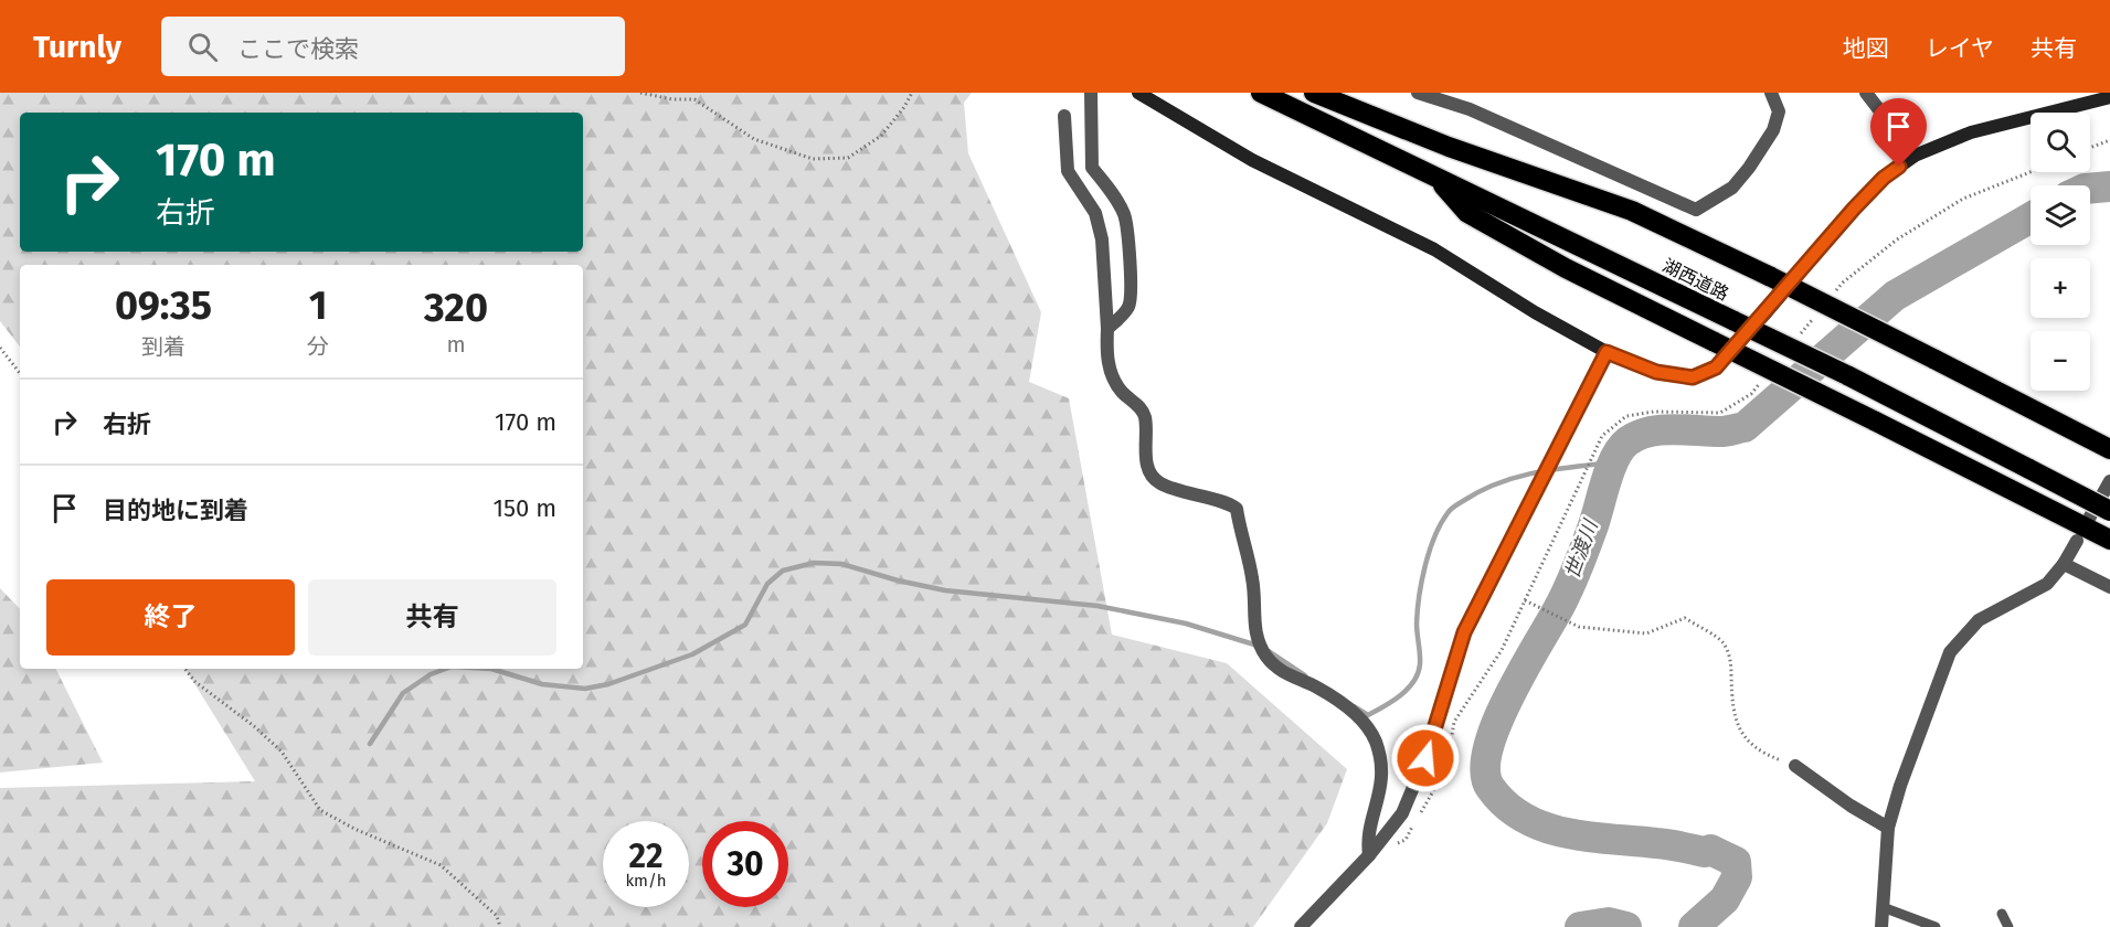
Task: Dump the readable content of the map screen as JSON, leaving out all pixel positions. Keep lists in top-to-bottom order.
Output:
{
  "streets": {
    "highway": ["湖西道路"]
  },
  "water": ["世渡川"],
  "page": {
    "header": "Turnly",
    "search": "ここで検索",
    "nav": ["地図", "レイヤ", "共有"],
    "map_buttons": ["+", "−"],
    "turn": ["170 m", "右折"],
    "eta": [
      "09:35",
      "到着",
      "1",
      "分",
      "320",
      "m"
    ],
    "list": [
      {
        "name": "右折",
        "value": "170 m"
      },
      {
        "name": "目的地に到着",
        "value": "150 m"
      }
    ],
    "buttons": ["終了", "共有"],
    "speed": "22 km/h",
    "limit": "30"
  }
}
